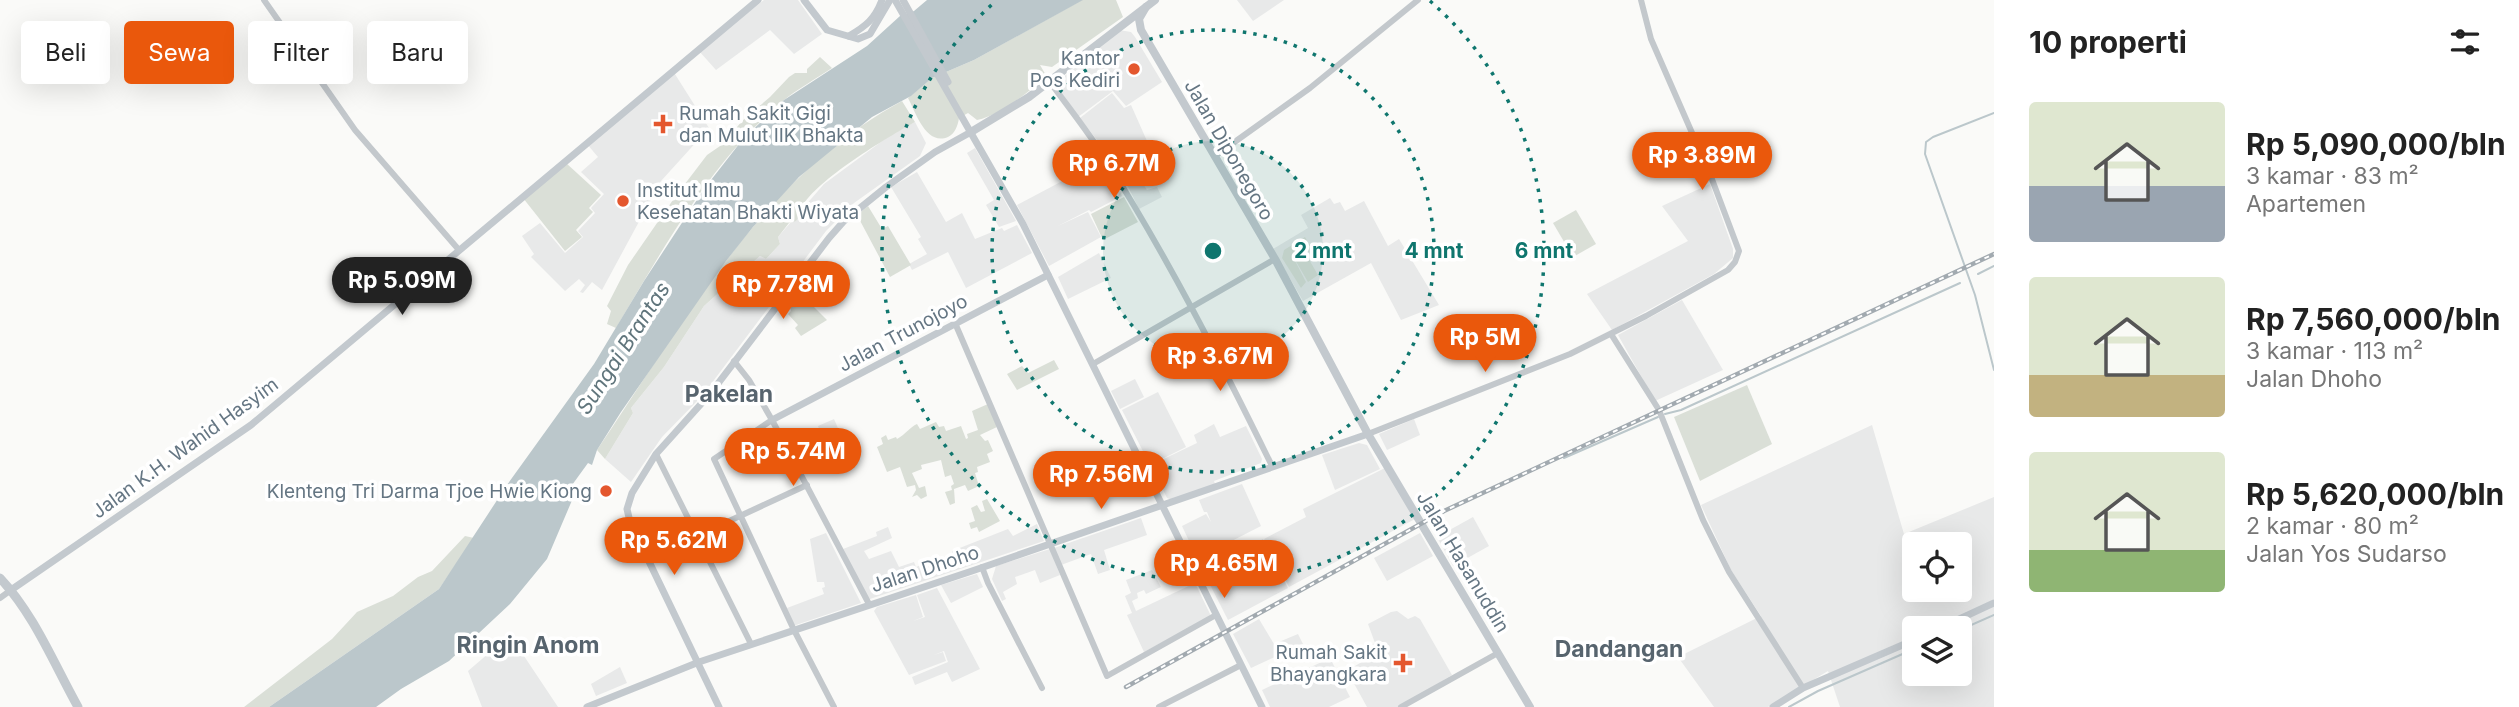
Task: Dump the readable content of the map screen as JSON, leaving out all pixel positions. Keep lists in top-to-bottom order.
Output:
{
  "streets": {
    "main road": [
      "Jalan Diponegoro",
      "Jalan Trunojoyo",
      "Jalan K.H. Wahid Hasyim",
      "Jalan Hasanuddin",
      "Jalan Dhoho"
    ]
  },
  "crossings": [
    ["Jalan Diponegoro", "Jalan Hasanuddin"],
    ["Jalan Diponegoro", "Jalan Dhoho"],
    ["Jalan Hasanuddin", "Jalan Dhoho"]
  ],
  "districts": ["Pakelan", "Ringin Anom", "Dandangan"],
  "water": ["Sungai Brantas"],
  "places": {
    "other": ["Kantor Pos Kediri", "Institut Ilmu Kesehatan Bhakti Wiyata", "Klenteng Tri Darma Tjoe Hwie Kiong"],
    "health": ["Rumah Sakit Gigi dan Mulut IIK Bhakta", "Rumah Sakit Bhayangkara"]
  },
  "page": {
    "heading": "10 properti",
    "chip": [
      "Beli",
      "Sewa",
      "Filter",
      "Baru"
    ],
    "list": [
      {
        "name": "Rp 5,090,000/bln",
        "note": "3 kamar · 83 m² · Apartemen"
      },
      {
        "name": "Rp 7,560,000/bln",
        "note": "3 kamar · 113 m² · Jalan Dhoho"
      },
      {
        "name": "Rp 5,620,000/bln",
        "note": "2 kamar · 80 m² · Jalan Yos Sudarso"
      }
    ],
    "price": [
      "Rp 3.89M",
      "Rp 6.7M",
      "Rp 5.09M",
      "Rp 7.78M",
      "Rp 5M",
      "Rp 3.67M",
      "Rp 5.74M",
      "Rp 7.56M",
      "Rp 5.62M",
      "Rp 4.65M"
    ]
  },
  "rings": ["2 mnt", "4 mnt", "6 mnt"]
}
